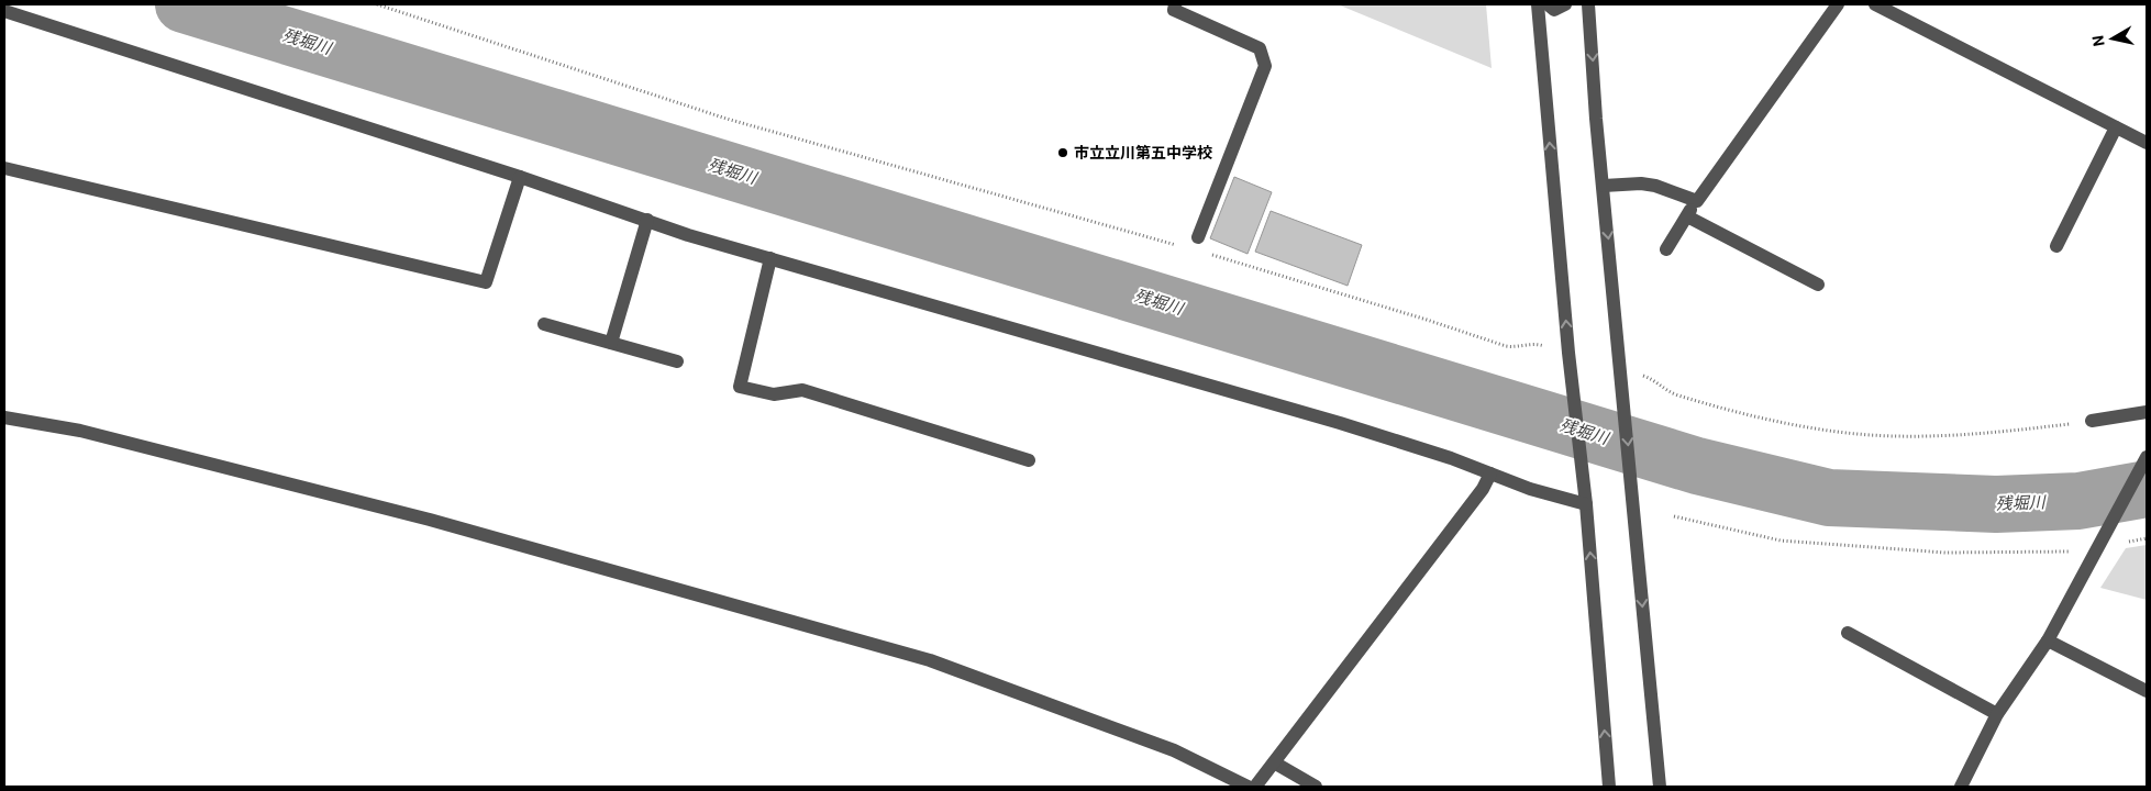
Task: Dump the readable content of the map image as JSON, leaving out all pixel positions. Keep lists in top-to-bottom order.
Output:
{
  "water": ["残堀川"],
  "places": ["市立立川第五中学校"],
  "north": "left"
}
